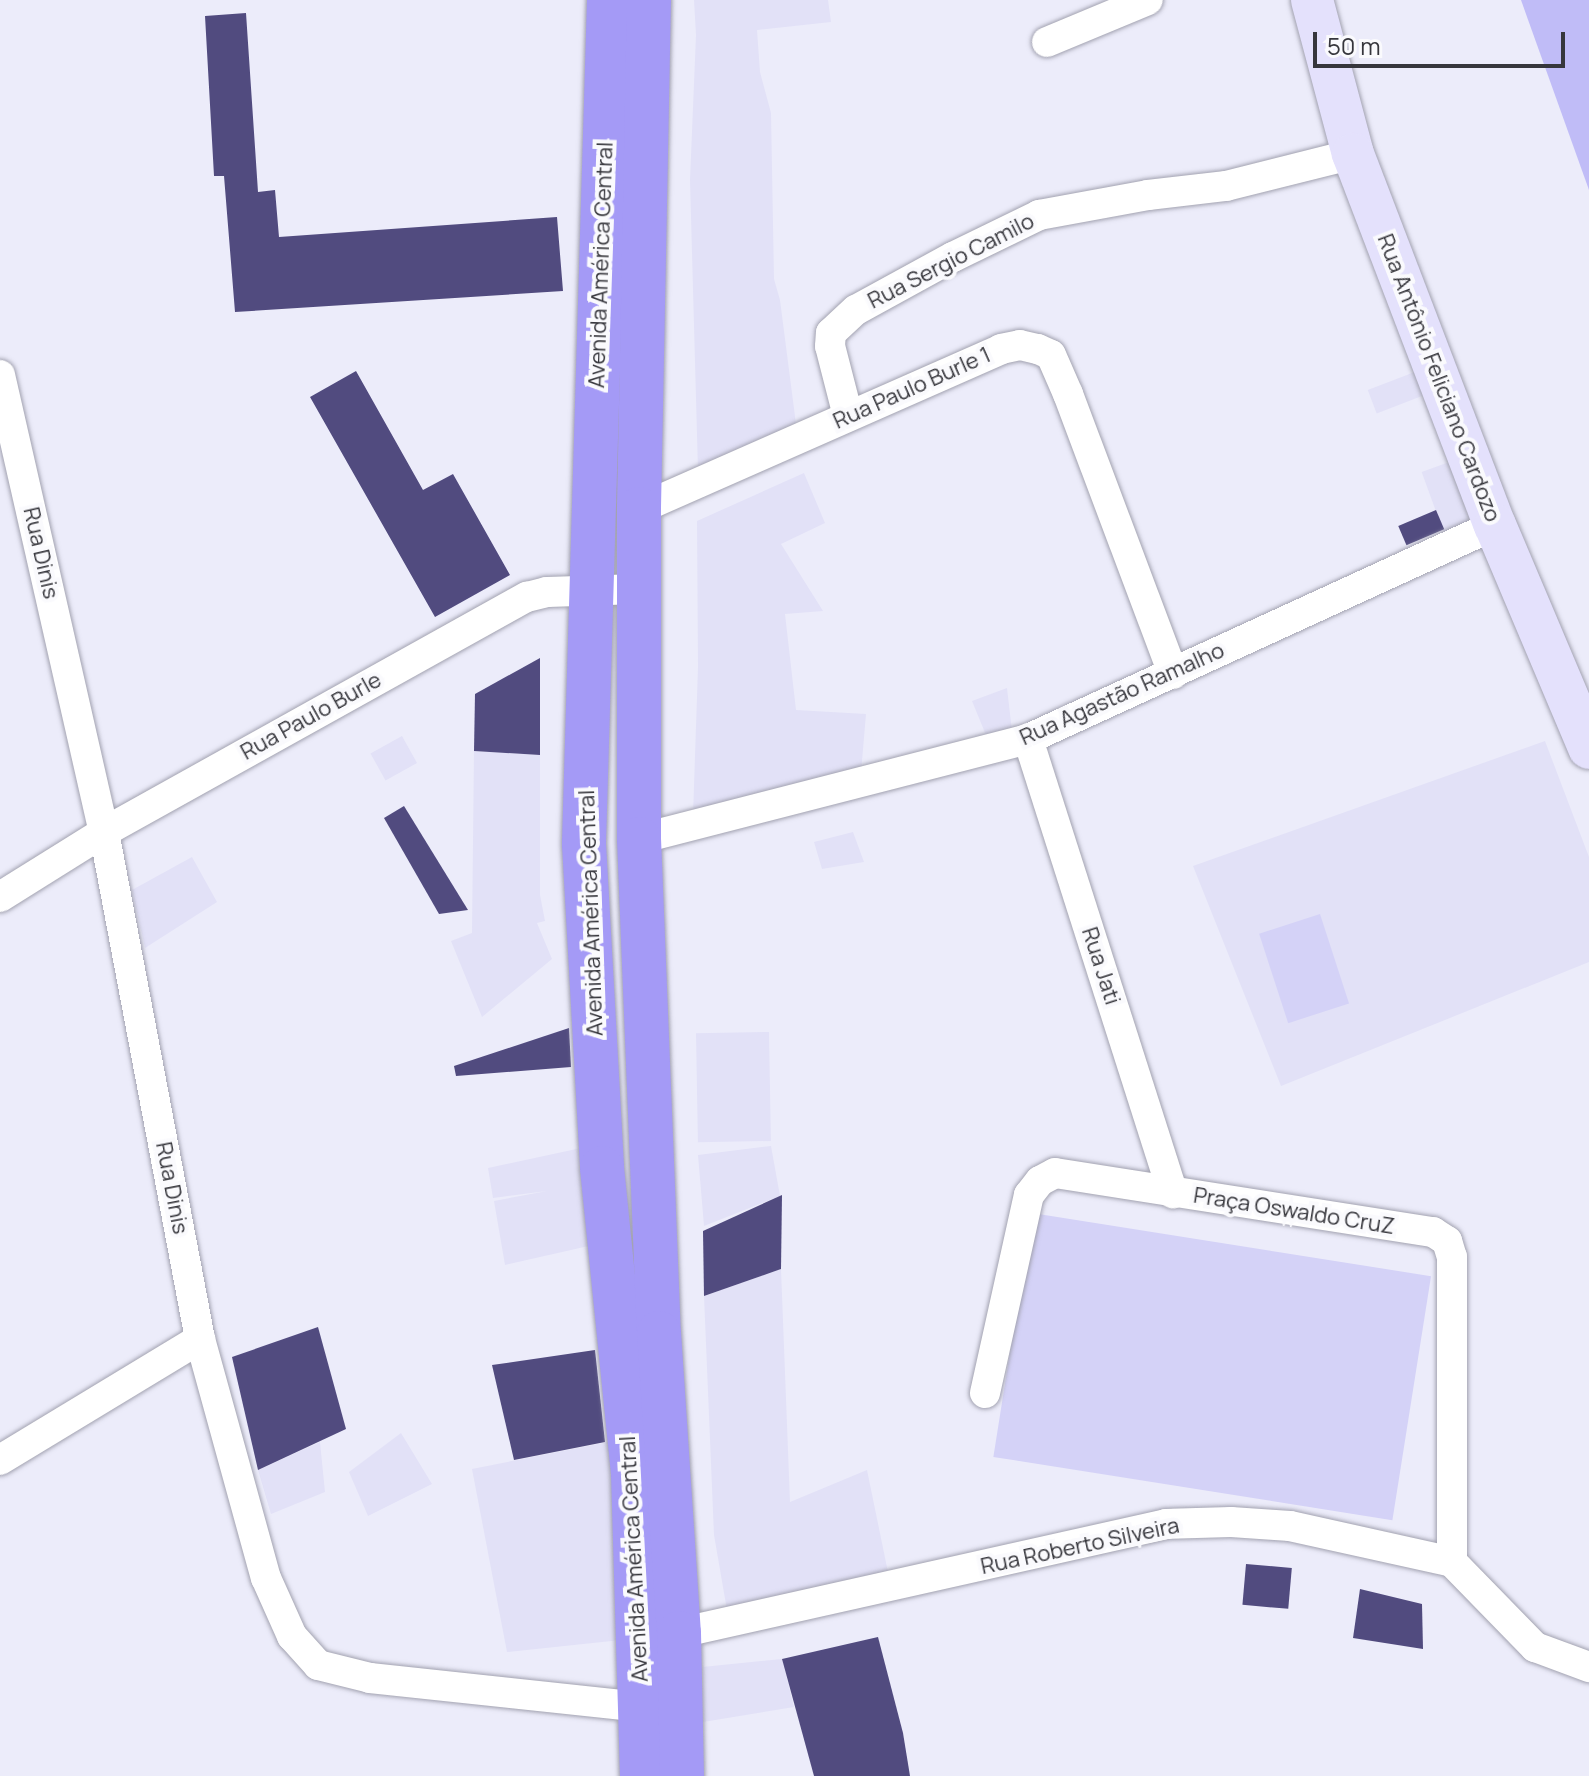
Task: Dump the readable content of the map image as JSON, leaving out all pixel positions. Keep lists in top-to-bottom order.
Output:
{
  "streets": {
    "highway": ["Avenida América Central"],
    "street": [
      "Rua Sergio Camilo",
      "Rua Antônio Feliciano Cardozo",
      "Rua Paulo Burle 1",
      "Rua Dinis",
      "Rua Agastão Ramalho",
      "Rua Paulo Burle",
      "Rua Jati",
      "Praça Oswaldo CruZ",
      "Rua Roberto Silveira"
    ]
  },
  "crossings": [
    ["Rua Sergio Camilo", "Rua Antônio Feliciano Cardozo"],
    ["Rua Sergio Camilo", "Rua Paulo Burle 1"],
    ["Avenida América Central", "Rua Paulo Burle 1"],
    ["Avenida América Central", "Rua Dinis"],
    ["Avenida América Central", "Rua Agastão Ramalho"],
    ["Avenida América Central", "Rua Paulo Burle"],
    ["Avenida América Central", "Rua Roberto Silveira"],
    ["Rua Antônio Feliciano Cardozo", "Rua Agastão Ramalho"],
    ["Rua Paulo Burle 1", "Rua Agastão Ramalho"],
    ["Rua Dinis", "Rua Paulo Burle"],
    ["Rua Agastão Ramalho", "Rua Jati"],
    ["Rua Jati", "Praça Oswaldo CruZ"],
    ["Praça Oswaldo CruZ", "Rua Roberto Silveira"]
  ],
  "scale_bar": "50 m"
}
